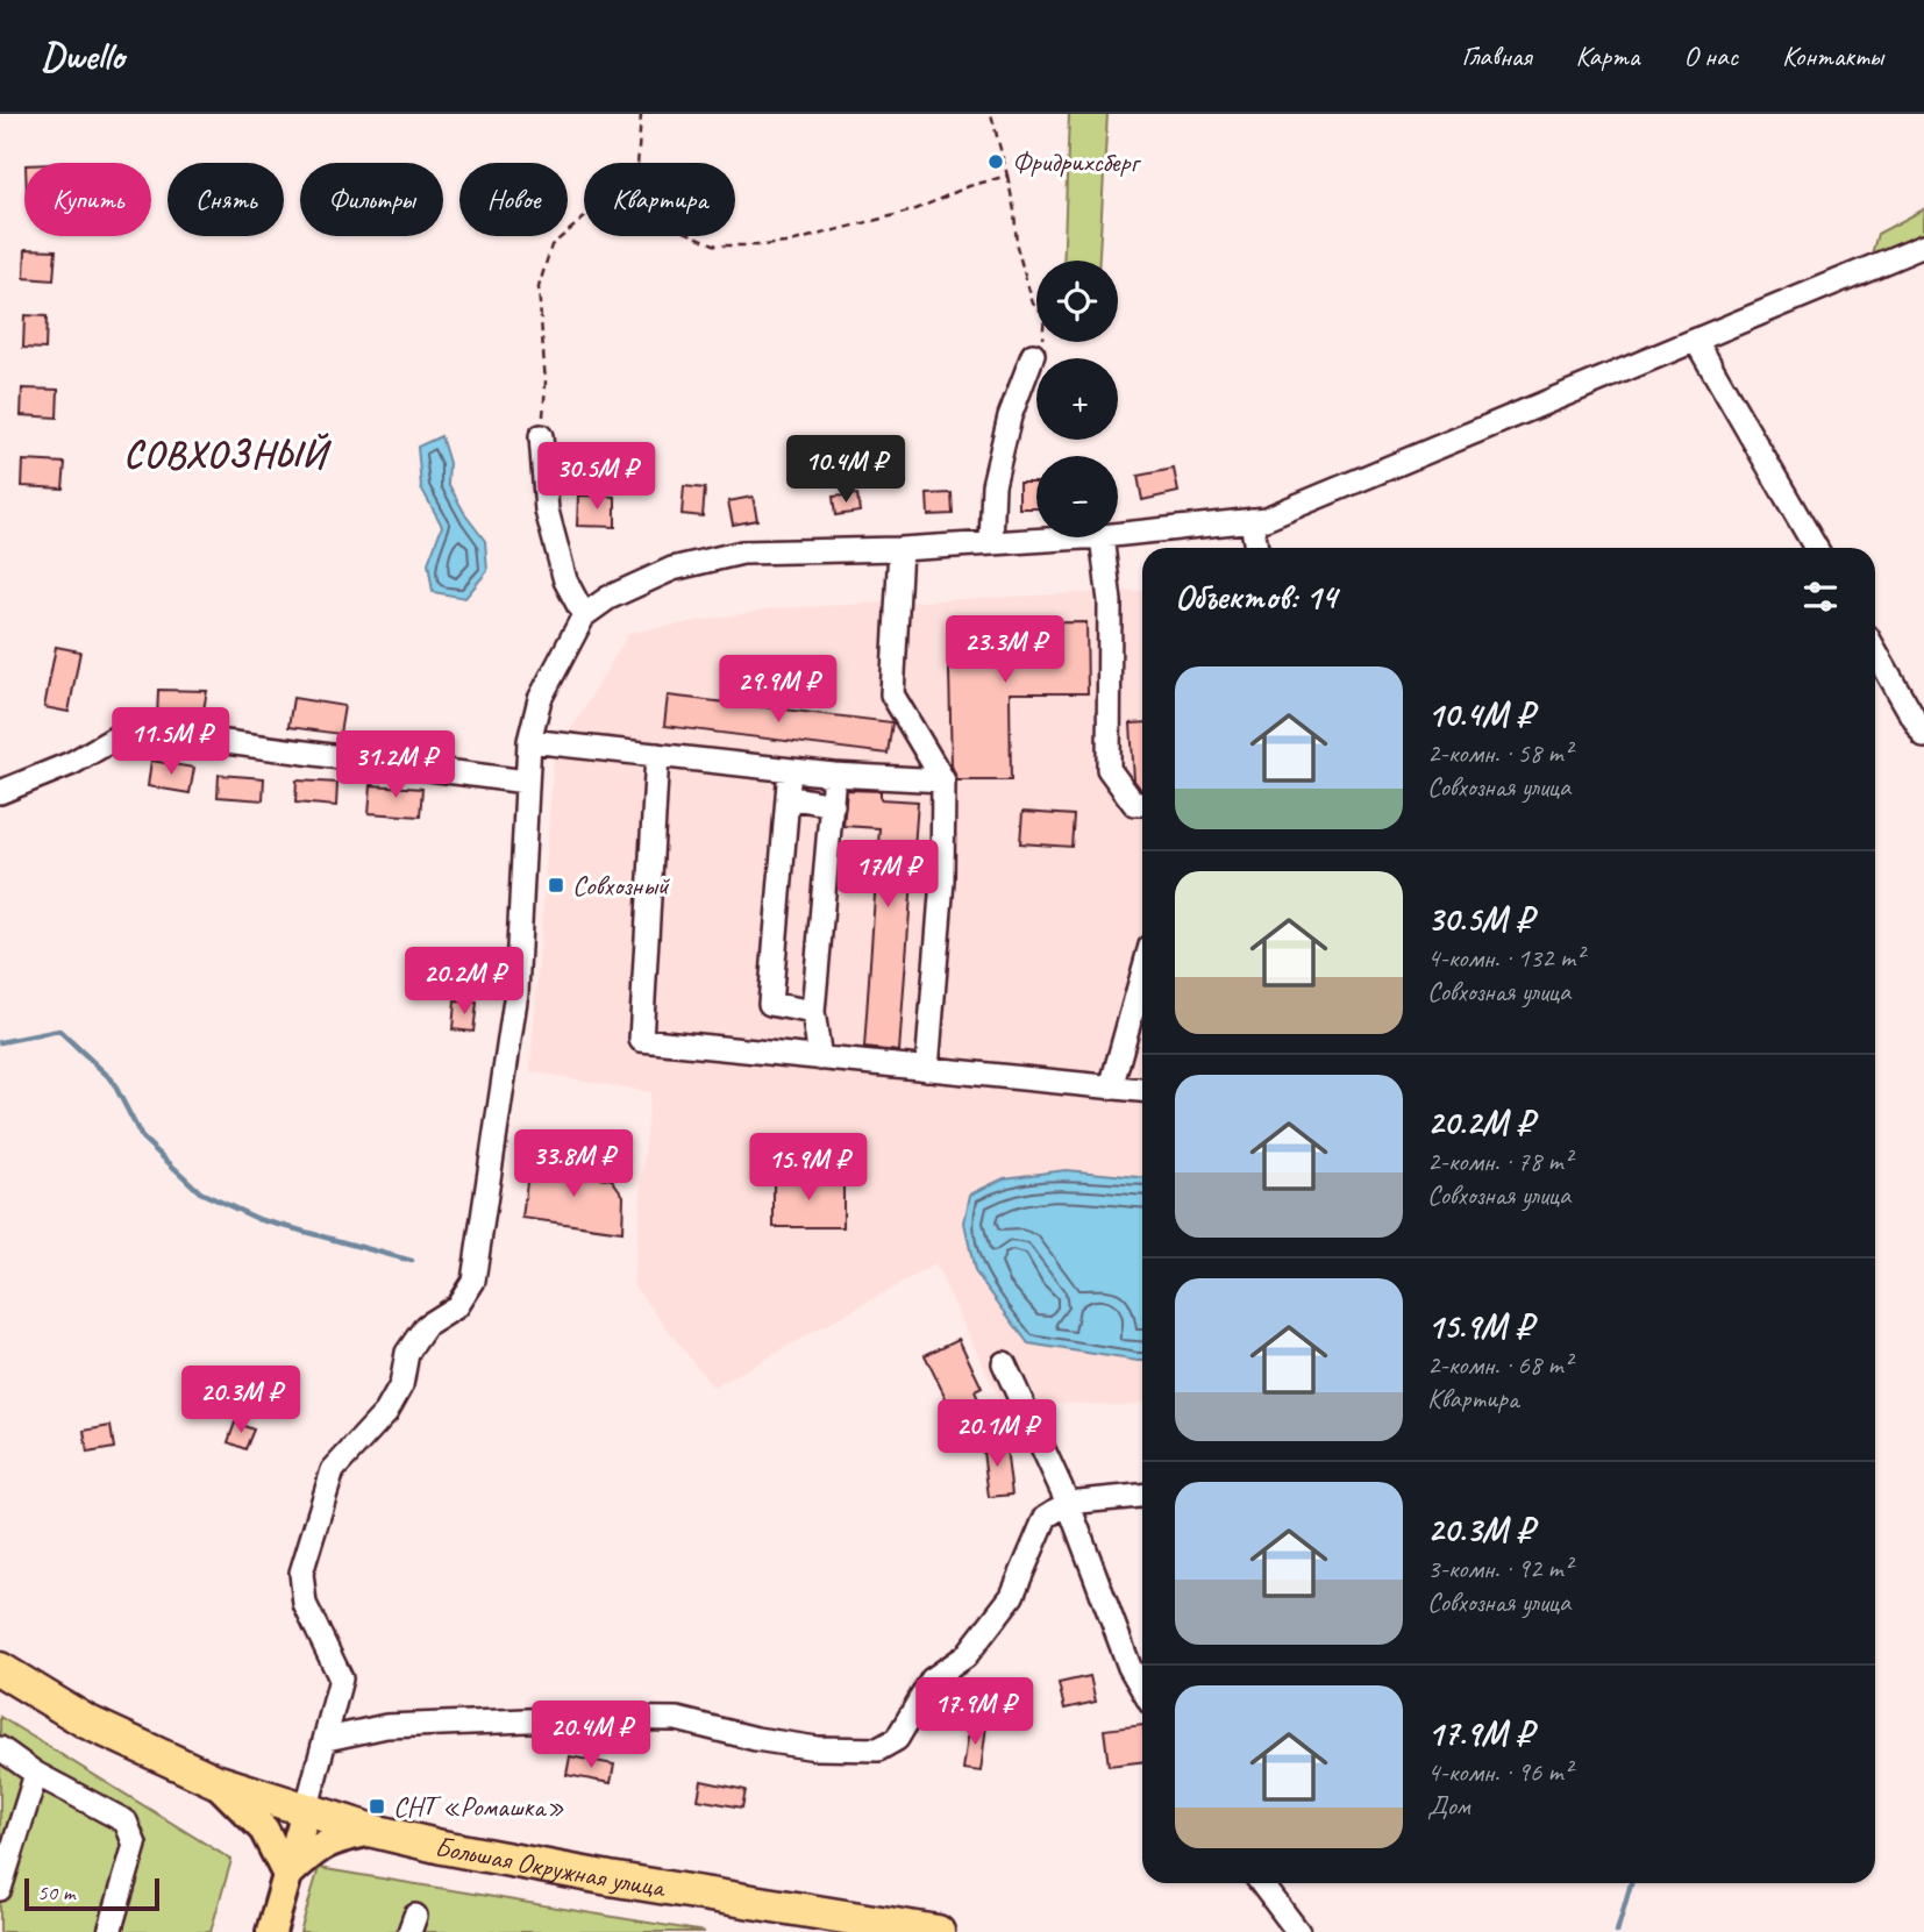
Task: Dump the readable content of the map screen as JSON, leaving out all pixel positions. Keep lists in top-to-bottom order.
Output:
{
  "streets": {
    "highway": ["Большая Окружная улица"]
  },
  "districts": ["СОВХОЗНЫЙ"],
  "places": {
    "other": ["Фридрихсберг"],
    "transit": ["Совхозный", "СНТ «Ромашка»"]
  },
  "scale_bar": "50 m",
  "page": {
    "header": "Dwello",
    "nav": [
      "Главная",
      "Карта",
      "О нас",
      "Контакты"
    ],
    "chip": [
      "Купить",
      "Снять",
      "Фильтры",
      "Новое",
      "Квартира"
    ],
    "map_buttons": ["+", "−"],
    "price": [
      "10.4M ₽",
      "30.5M ₽",
      "23.3M ₽",
      "29.9M ₽",
      "11.5M ₽",
      "31.2M ₽",
      "17M ₽",
      "20.2M ₽",
      "33.8M ₽",
      "15.9M ₽",
      "20.3M ₽",
      "20.1M ₽",
      "17.9M ₽",
      "20.4M ₽"
    ],
    "heading": "Объектов: 14",
    "list": [
      {
        "name": "10.4M ₽",
        "note": "2-комн. · 58 m² · Совхозная улица"
      },
      {
        "name": "30.5M ₽",
        "note": "4-комн. · 132 m² · Совхозная улица"
      },
      {
        "name": "20.2M ₽",
        "note": "2-комн. · 78 m² · Совхозная улица"
      },
      {
        "name": "15.9M ₽",
        "note": "2-комн. · 68 m² · Квартира"
      },
      {
        "name": "20.3M ₽",
        "note": "3-комн. · 92 m² · Совхозная улица"
      },
      {
        "name": "17.9M ₽",
        "note": "4-комн. · 96 m² · Дом"
      }
    ],
    "scale": "50 m"
  }
}
